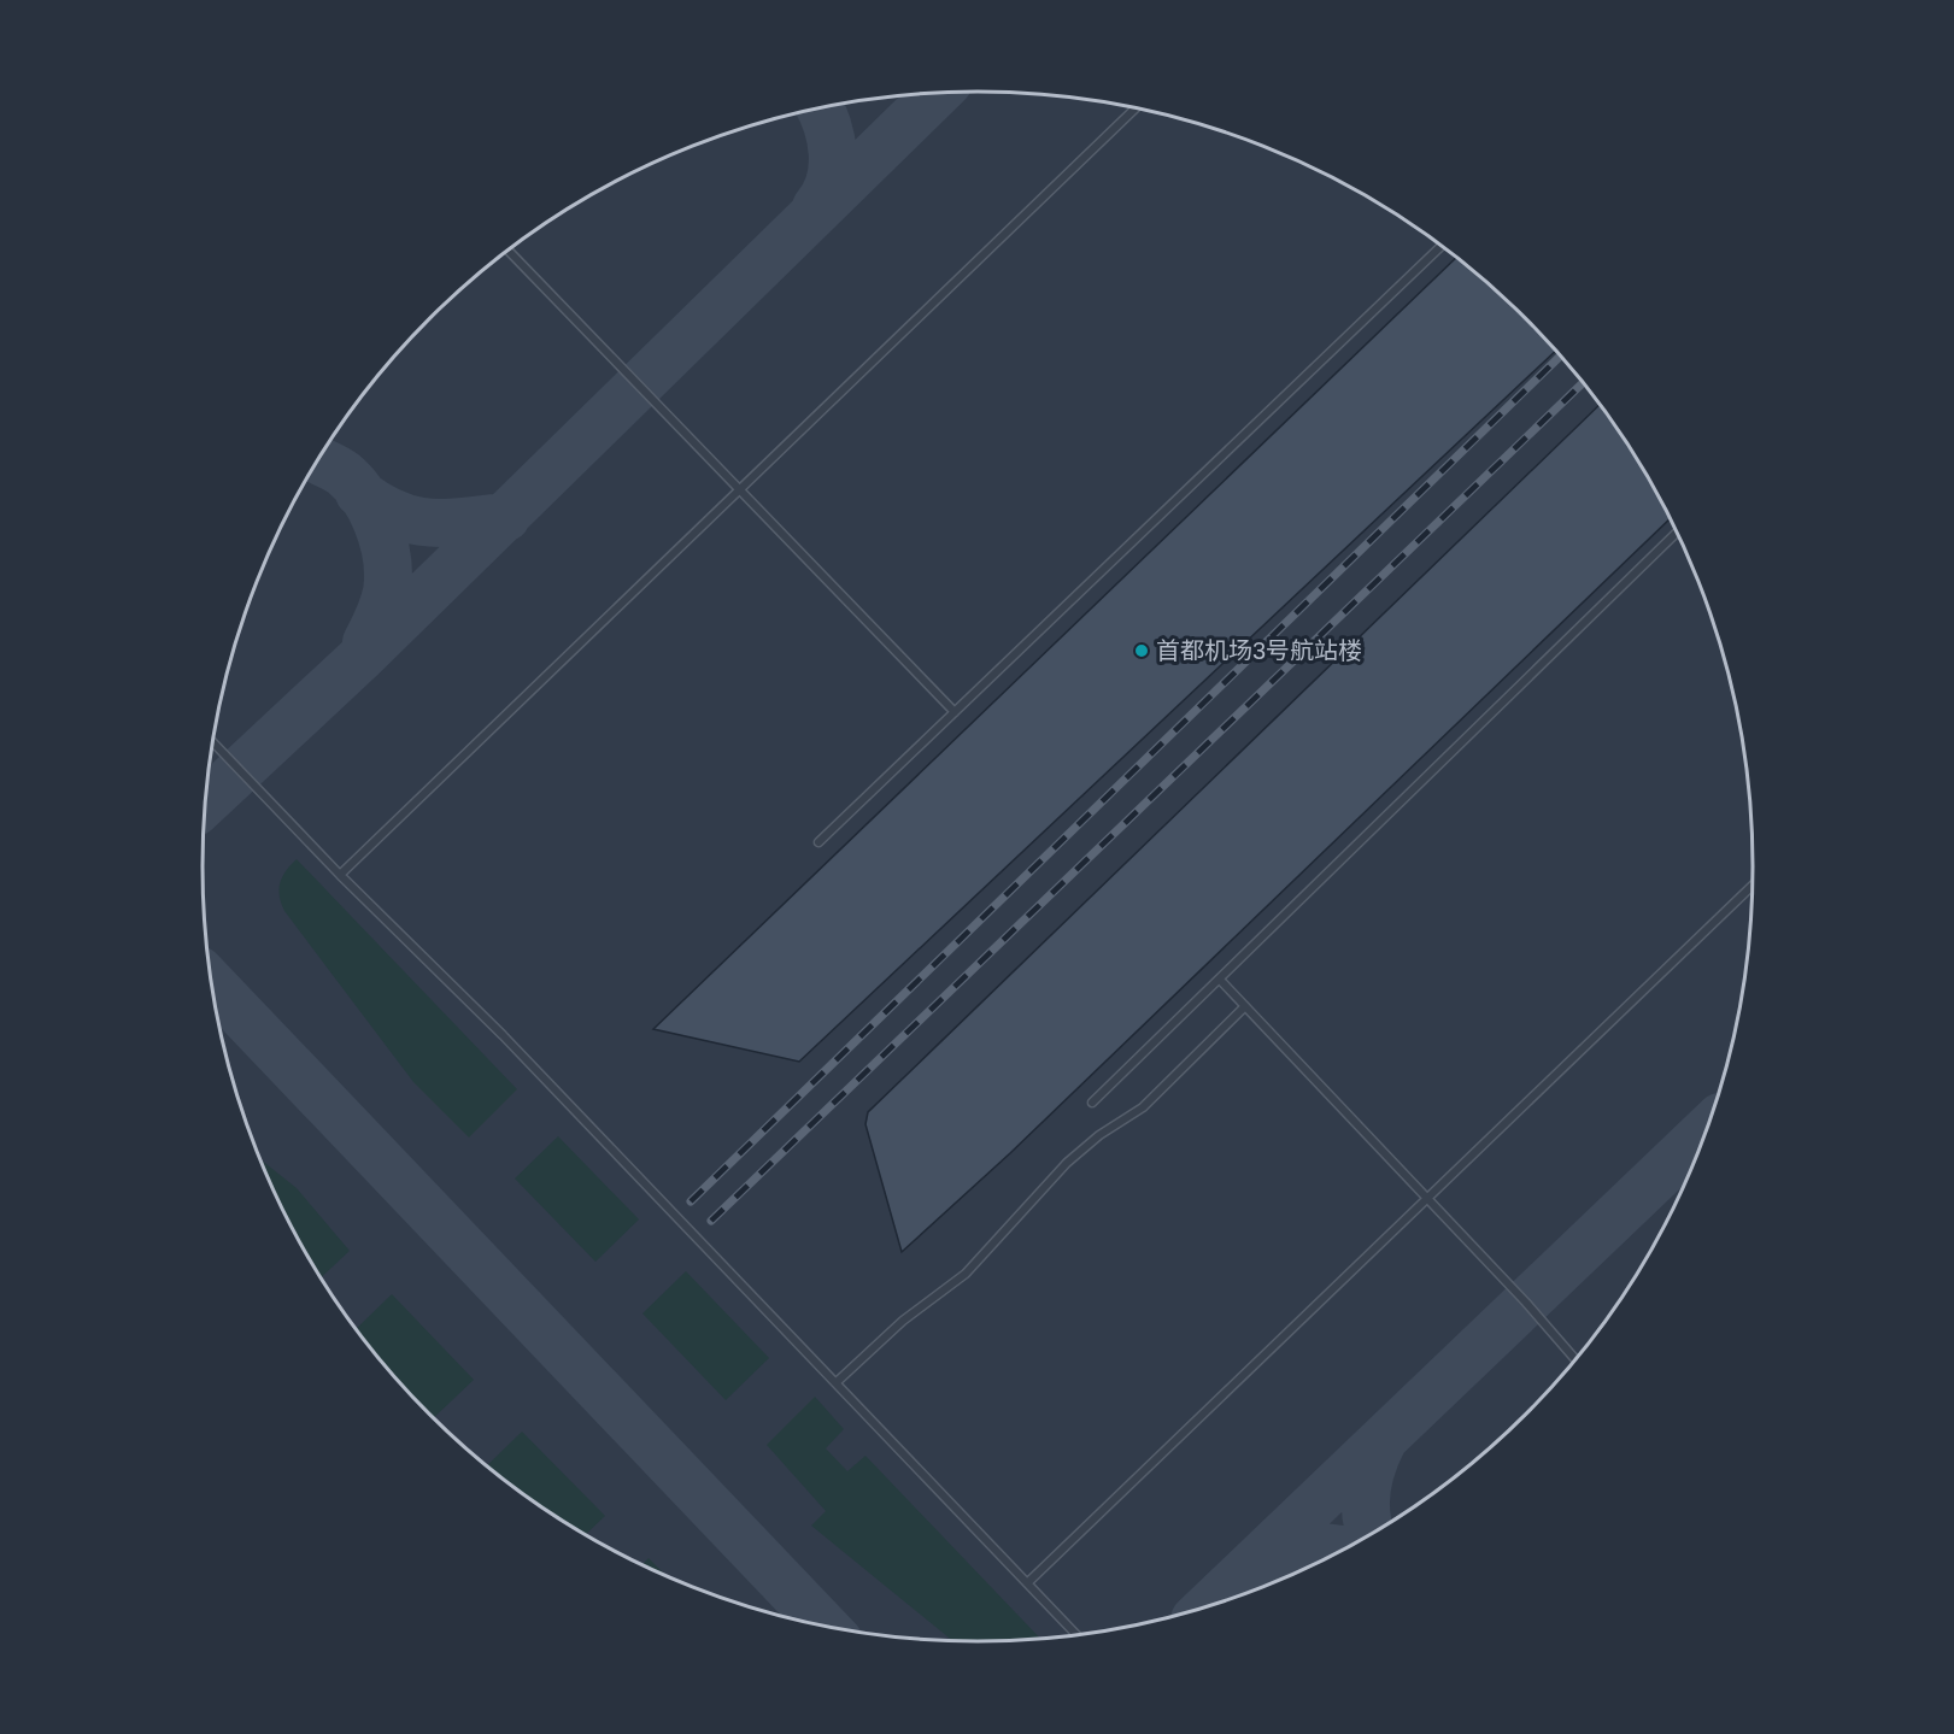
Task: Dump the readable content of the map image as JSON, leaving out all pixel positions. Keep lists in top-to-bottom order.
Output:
{
  "places": ["首都机场3号航站楼"]
}
